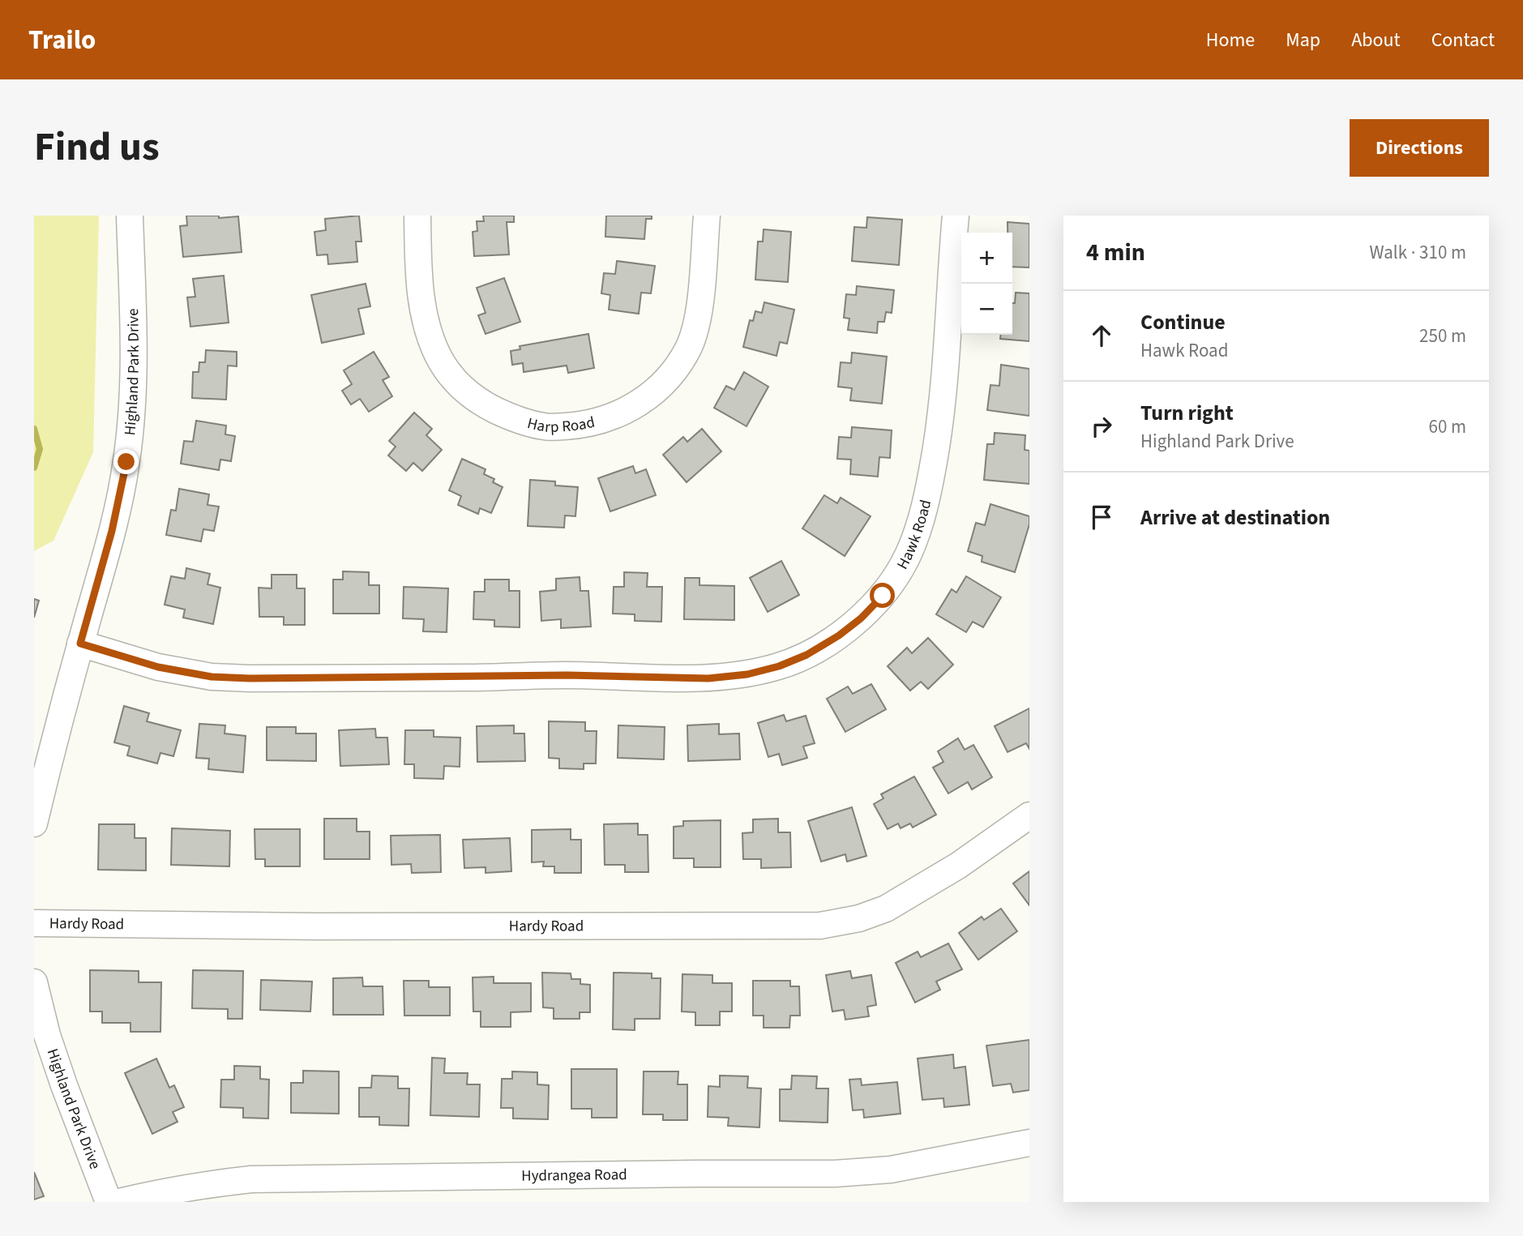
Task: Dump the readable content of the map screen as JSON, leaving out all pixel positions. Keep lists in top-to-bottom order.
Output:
{
  "streets": {
    "street": [
      "Highland Park Drive",
      "Harp Road",
      "Hawk Road",
      "Hardy Road",
      "Hydrangea Road"
    ]
  },
  "crossings": [
    ["Highland Park Drive", "Hawk Road"]
  ],
  "page": {
    "header": "Trailo",
    "nav": [
      "Home",
      "Map",
      "About",
      "Contact"
    ],
    "title": "Find us",
    "buttons": "Directions",
    "heading": ["4 min", "Walk · 310 m"],
    "map_buttons": ["+", "−"],
    "list": [
      ["Continue", "Hawk Road", "250 m"],
      ["Turn right", "Highland Park Drive", "60 m"],
      "Arrive at destination"
    ]
  }
}
